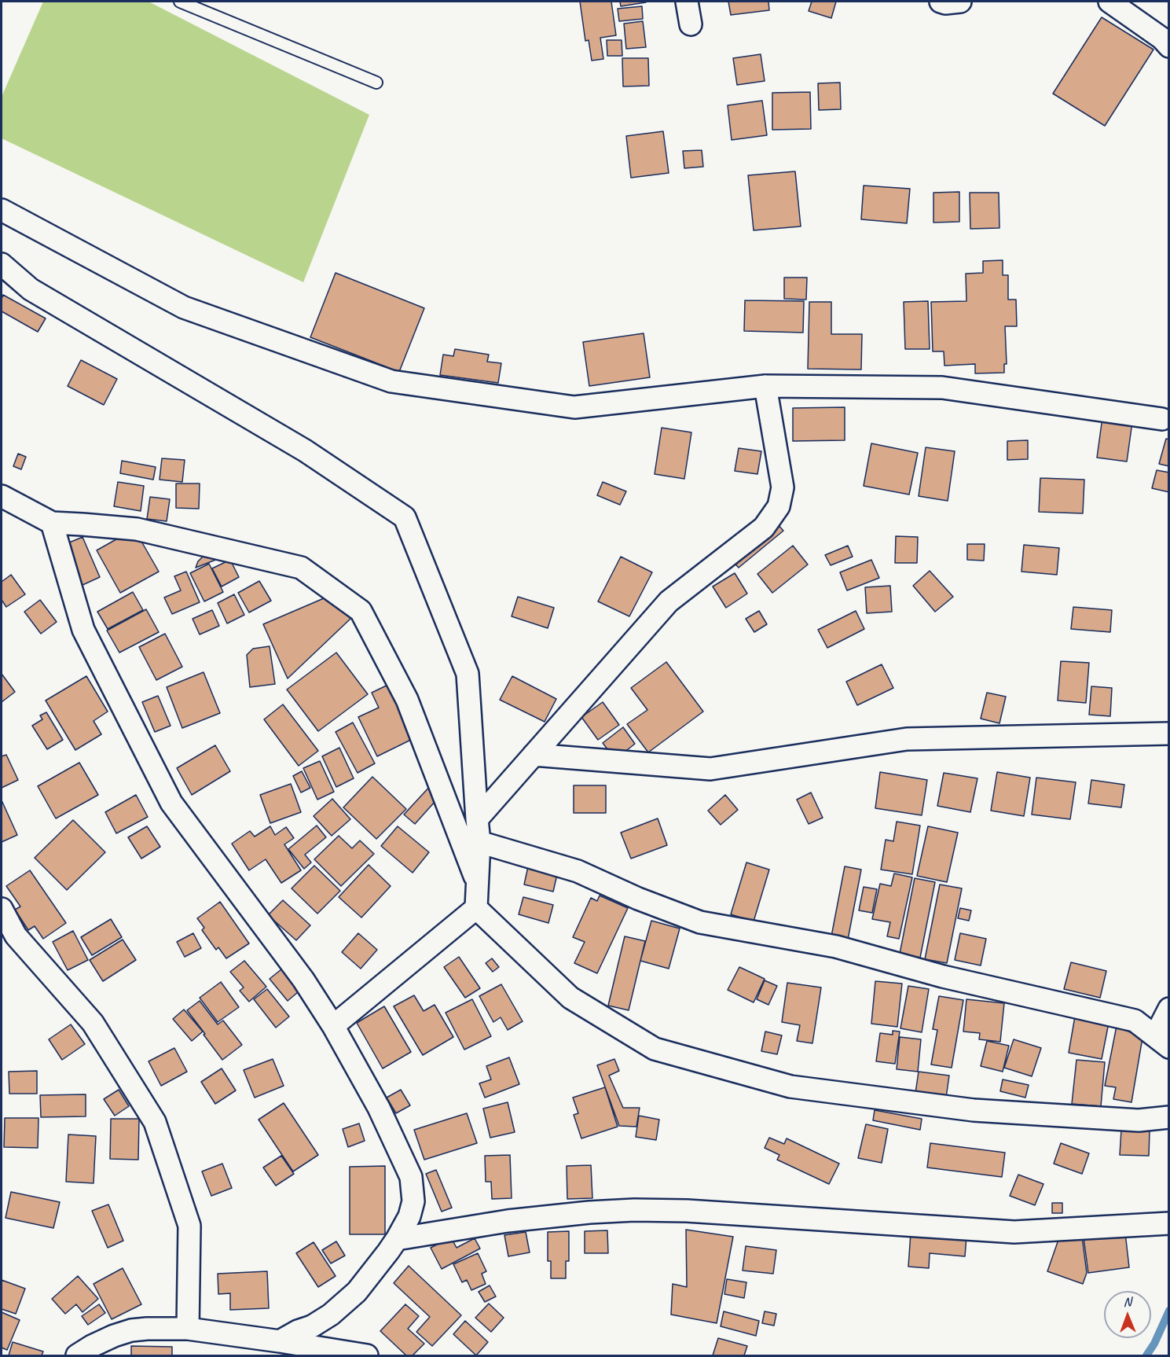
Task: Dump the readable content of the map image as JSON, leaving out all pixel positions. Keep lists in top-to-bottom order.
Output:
{
  "north": "top"
}
